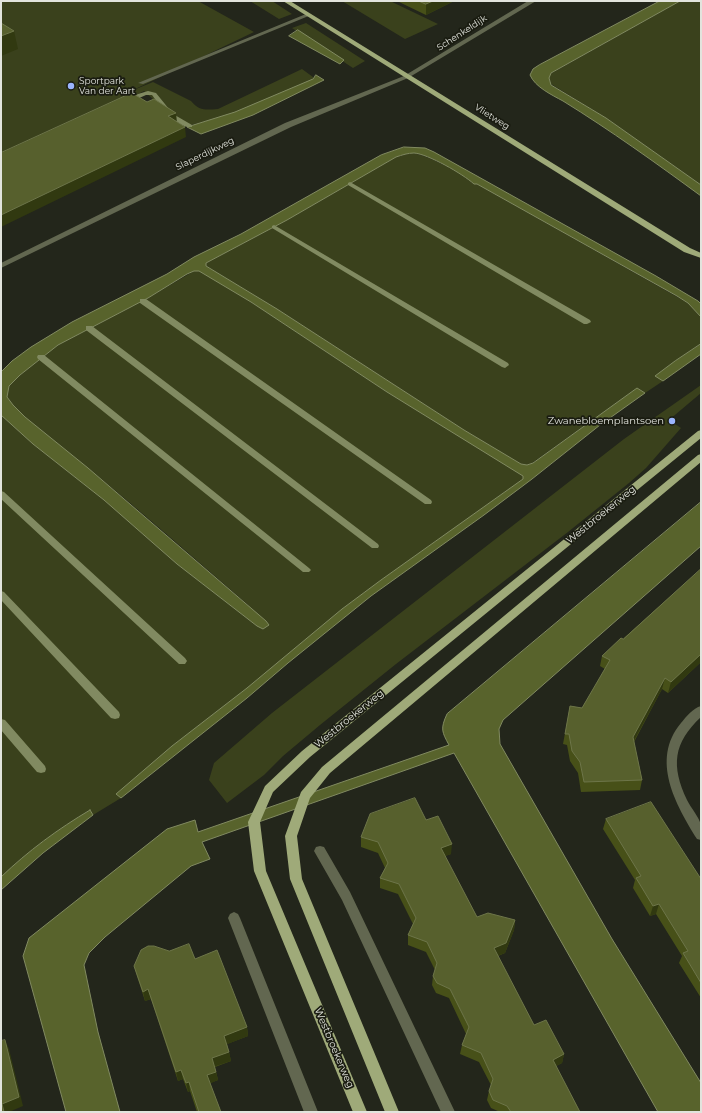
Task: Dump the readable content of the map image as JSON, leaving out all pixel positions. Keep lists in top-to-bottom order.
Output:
{
  "streets": {
    "main road": ["Vlietweg", "Westbroekerweg"],
    "street": ["Schenkeldijk", "Slaperdijkweg"]
  },
  "crossings": [
    ["Schenkeldijk", "Slaperdijkweg"],
    ["Vlietweg", "Slaperdijkweg"]
  ],
  "places": ["Sportpark Van der Aart", "Zwanebloemplantsoen"]
}
